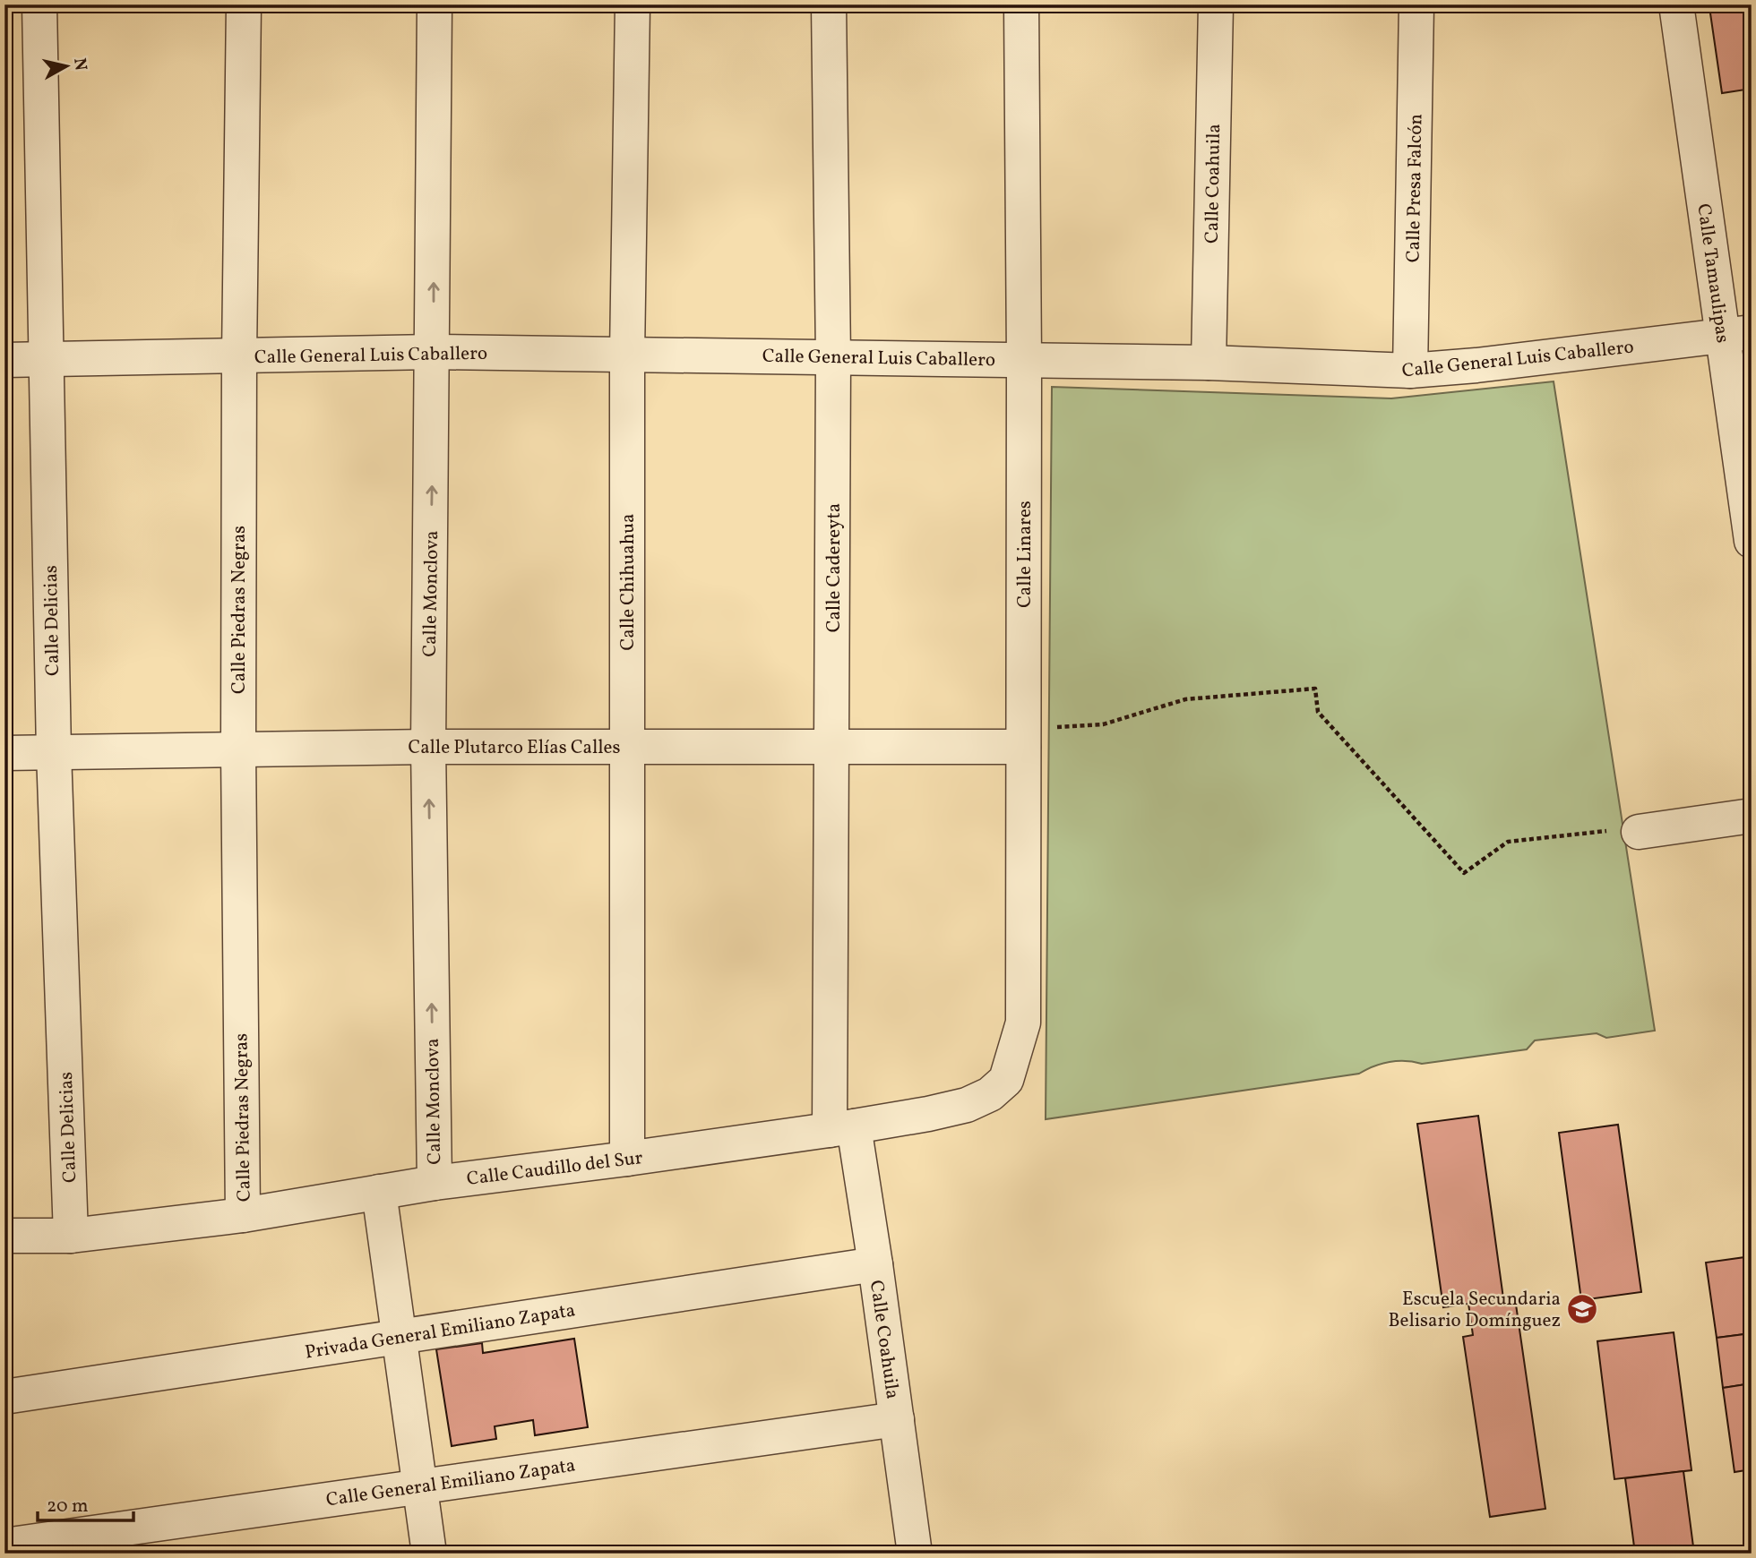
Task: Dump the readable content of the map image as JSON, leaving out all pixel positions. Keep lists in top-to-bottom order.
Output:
{
  "streets": {
    "street": [
      "Calle Coahuila",
      "Calle Presa Falcón",
      "Calle Tamaulipas",
      "Calle General Luis Caballero",
      "Calle Linares",
      "Calle Cadereyta",
      "Calle Chihuahua",
      "Calle Monclova",
      "Calle Piedras Negras",
      "Calle Delicias",
      "Calle Plutarco Elías Calles",
      "Calle Caudillo del Sur",
      "Privada General Emiliano Zapata",
      "Calle General Emiliano Zapata"
    ]
  },
  "crossings": [
    ["Calle Coahuila", "Calle General Luis Caballero"],
    ["Calle Coahuila", "Calle Cadereyta"],
    ["Calle Coahuila", "Calle Caudillo del Sur"],
    ["Calle Coahuila", "Privada General Emiliano Zapata"],
    ["Calle Coahuila", "Calle General Emiliano Zapata"],
    ["Calle Presa Falcón", "Calle General Luis Caballero"],
    ["Calle Tamaulipas", "Calle General Luis Caballero"],
    ["Calle General Luis Caballero", "Calle Linares"],
    ["Calle General Luis Caballero", "Calle Cadereyta"],
    ["Calle General Luis Caballero", "Calle Chihuahua"],
    ["Calle General Luis Caballero", "Calle Monclova"],
    ["Calle General Luis Caballero", "Calle Piedras Negras"],
    ["Calle General Luis Caballero", "Calle Delicias"],
    ["Calle Linares", "Calle Plutarco Elías Calles"],
    ["Calle Linares", "Calle Caudillo del Sur"],
    ["Calle Cadereyta", "Calle Plutarco Elías Calles"],
    ["Calle Cadereyta", "Calle Caudillo del Sur"],
    ["Calle Chihuahua", "Calle Plutarco Elías Calles"],
    ["Calle Chihuahua", "Calle Caudillo del Sur"],
    ["Calle Monclova", "Calle Plutarco Elías Calles"],
    ["Calle Monclova", "Calle Caudillo del Sur"],
    ["Calle Piedras Negras", "Calle Plutarco Elías Calles"],
    ["Calle Piedras Negras", "Calle Caudillo del Sur"],
    ["Calle Delicias", "Calle Plutarco Elías Calles"],
    ["Calle Delicias", "Calle Caudillo del Sur"]
  ],
  "one_way": ["Calle Monclova"],
  "places": {
    "school or university": ["Escuela Secundaria Belisario Domínguez"]
  },
  "scale_bar": "20 m",
  "north": "right"
}
